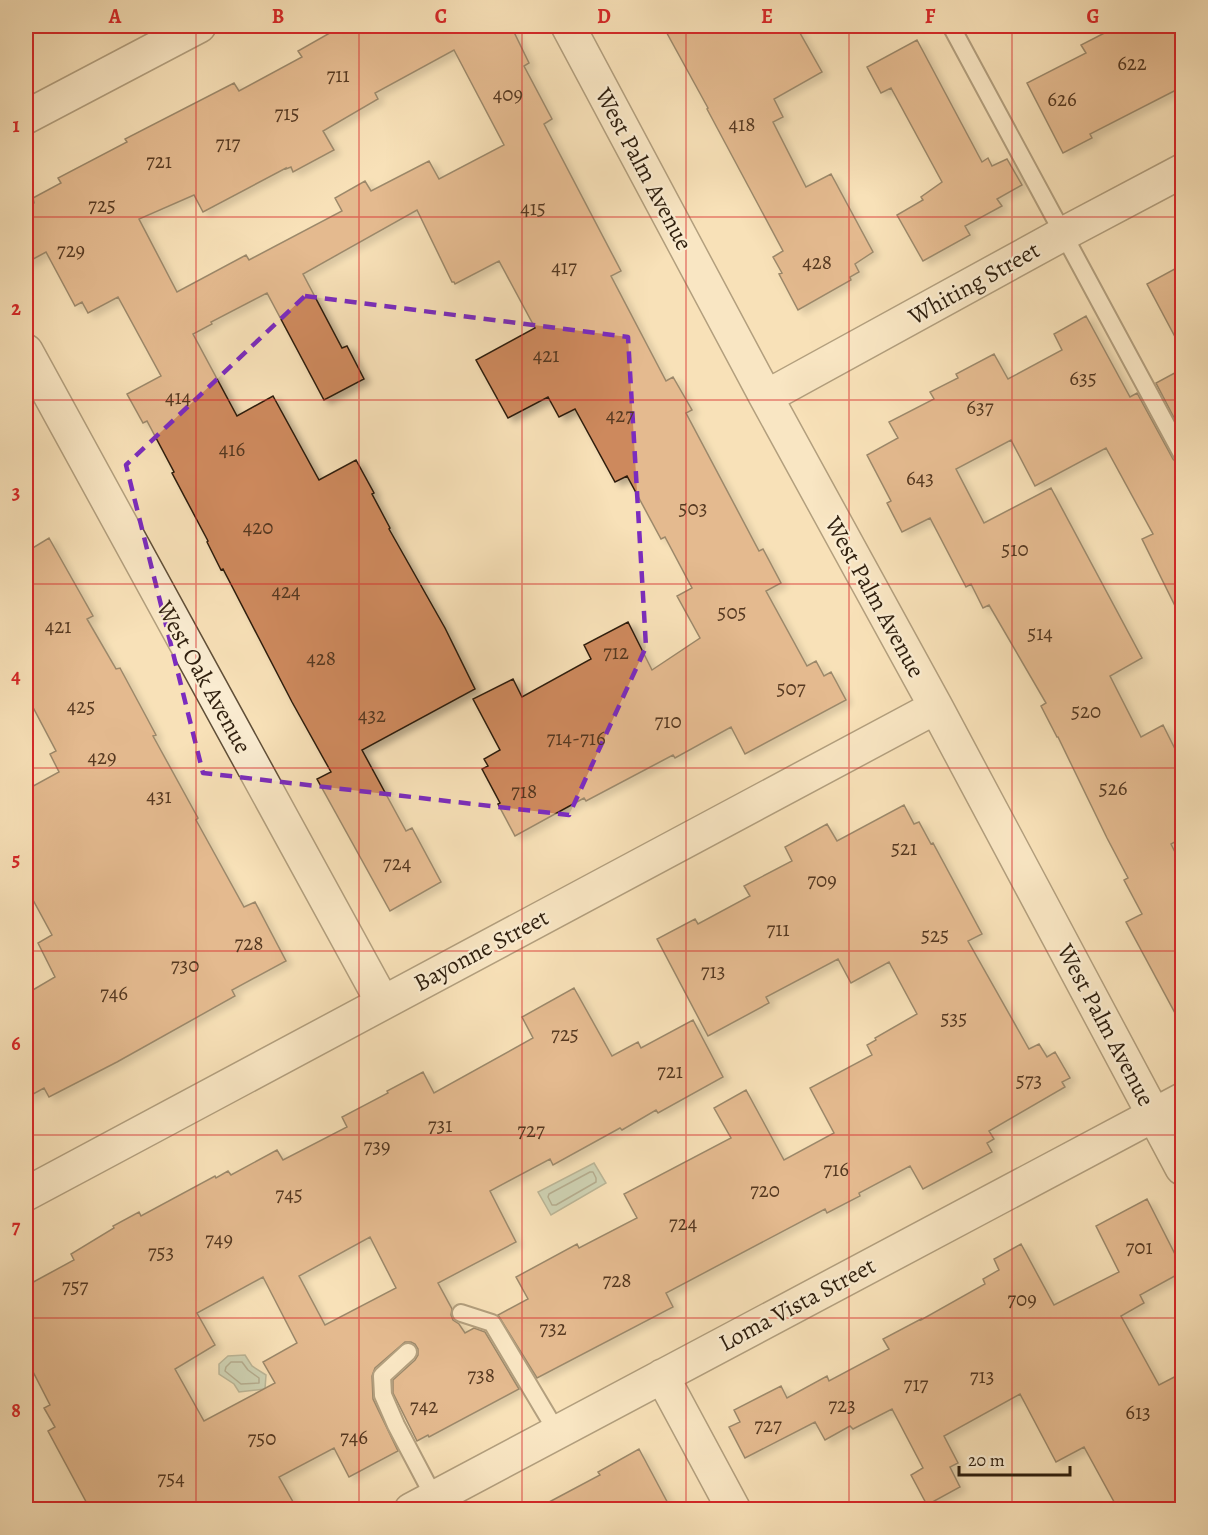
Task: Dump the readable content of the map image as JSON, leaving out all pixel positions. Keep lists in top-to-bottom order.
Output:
{
  "streets": {
    "street": [
      "West Palm Avenue",
      "Whiting Street",
      "West Oak Avenue",
      "Bayonne Street",
      "Loma Vista Street"
    ]
  },
  "crossings": [
    ["West Palm Avenue", "Whiting Street"],
    ["West Palm Avenue", "Bayonne Street"],
    ["West Palm Avenue", "Loma Vista Street"],
    ["West Oak Avenue", "Bayonne Street"]
  ],
  "house_numbers": [
    "622",
    "711",
    "409",
    "626",
    "715",
    "418",
    "717",
    "721",
    "725",
    "415",
    "729",
    "428",
    "417",
    "421",
    "635",
    "414",
    "637",
    "427",
    "416",
    "643",
    "503",
    "420",
    "510",
    "424",
    "505",
    "421",
    "514",
    "712",
    "428",
    "507",
    "425",
    "520",
    "432",
    "710",
    "714-716",
    "429",
    "526",
    "718",
    "431",
    "521",
    "724",
    "709",
    "711",
    "525",
    "728",
    "730",
    "713",
    "746",
    "535",
    "725",
    "721",
    "573",
    "731",
    "727",
    "739",
    "716",
    "720",
    "745",
    "724",
    "749",
    "701",
    "753",
    "728",
    "757",
    "709",
    "732",
    "738",
    "713",
    "717",
    "723",
    "742",
    "613",
    "727",
    "746",
    "750",
    "754"
  ],
  "scale_bar": "20 m",
  "grid": {
    "columns": [
      "A",
      "B",
      "C",
      "D",
      "E",
      "F",
      "G"
    ],
    "rows": [
      "1",
      "2",
      "3",
      "4",
      "5",
      "6",
      "7",
      "8"
    ]
  }
}
